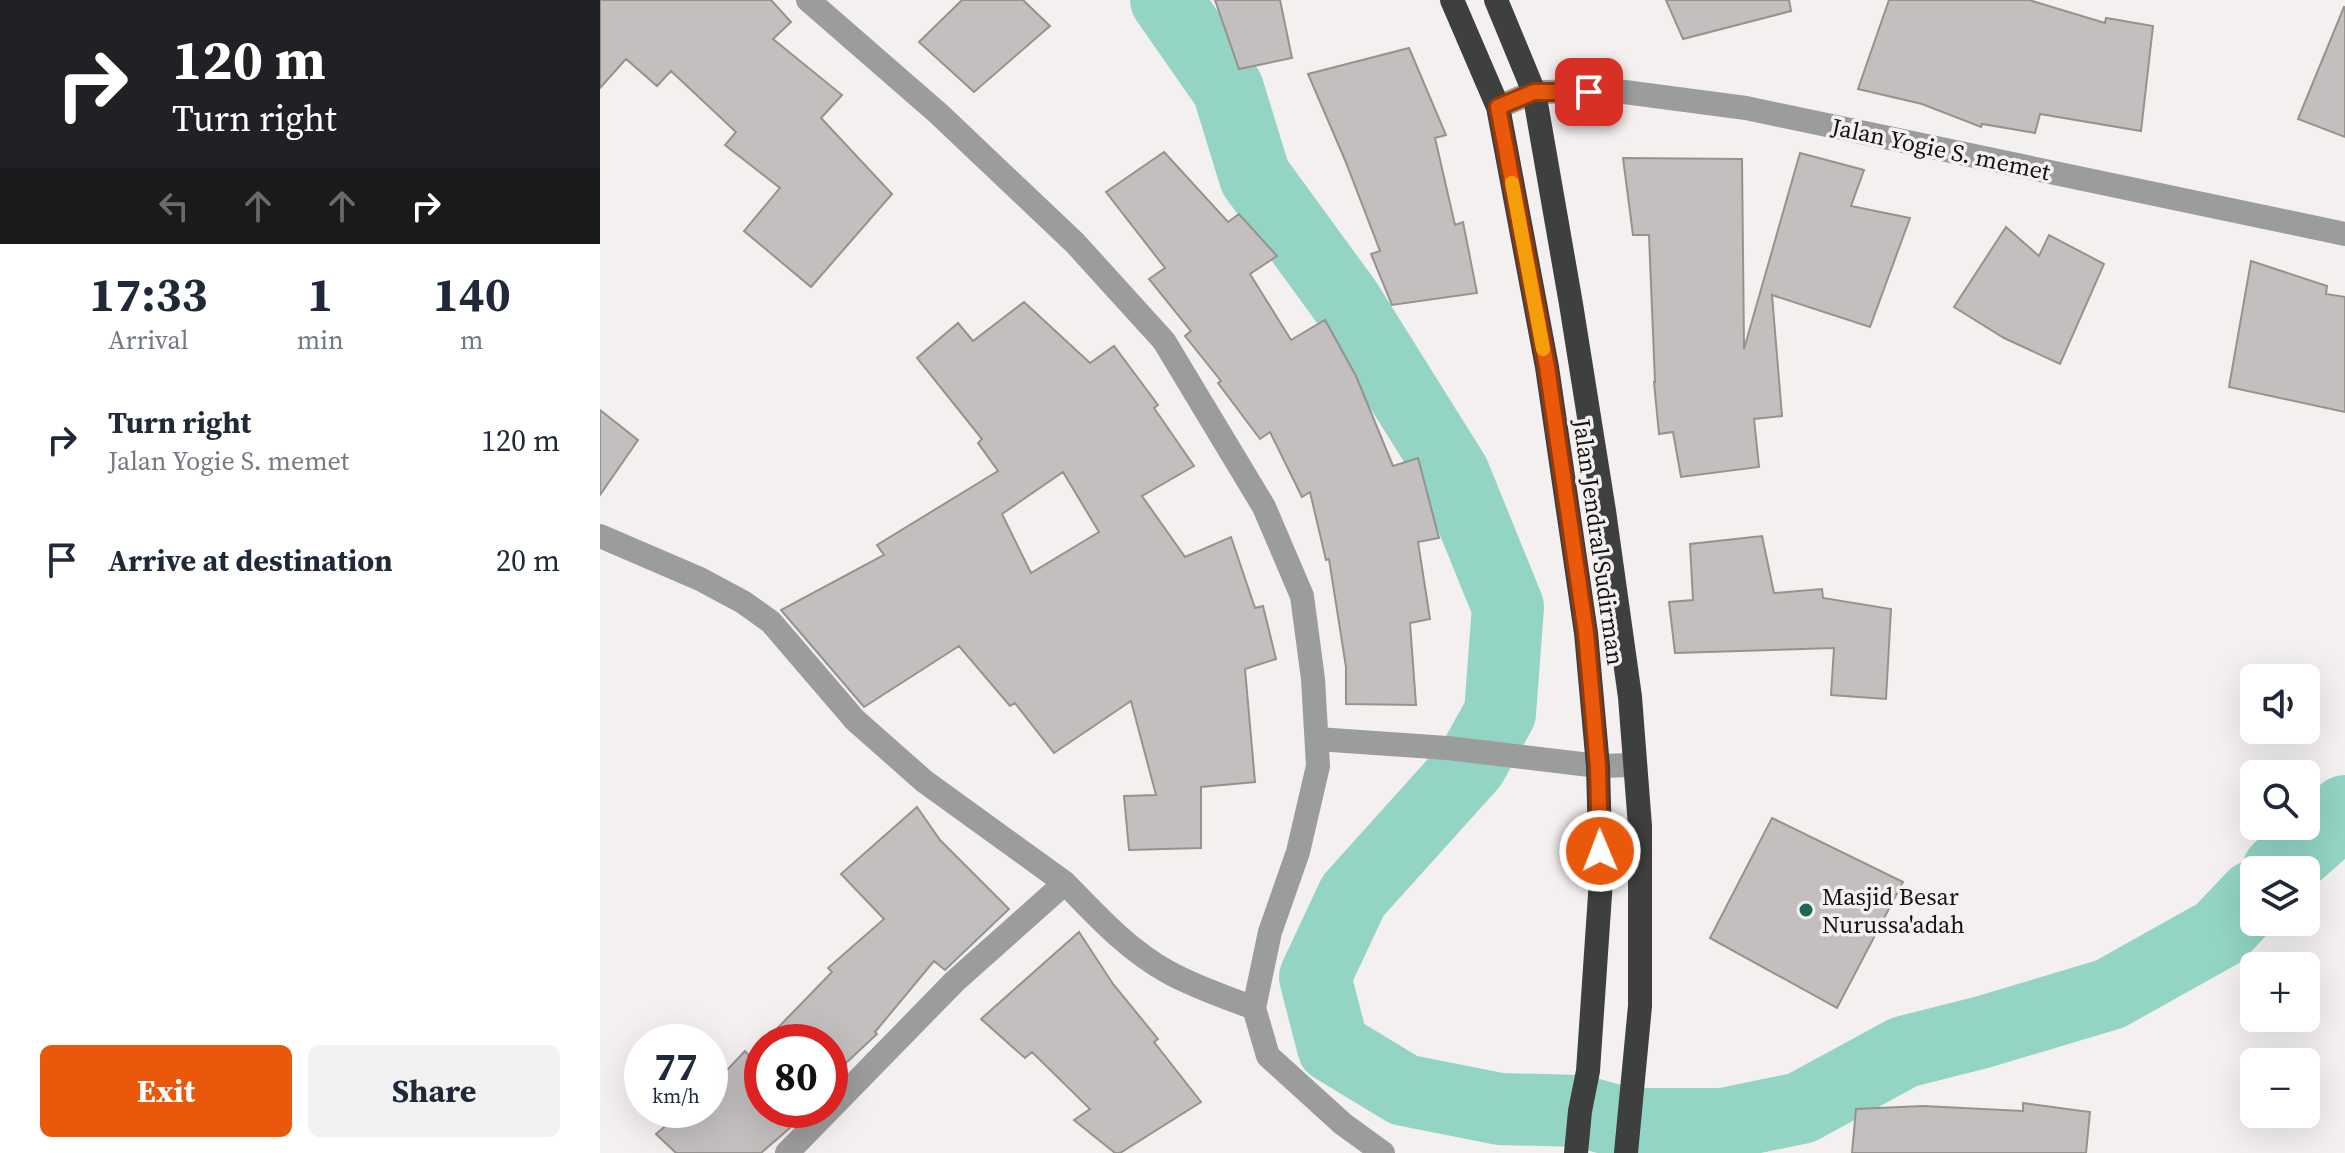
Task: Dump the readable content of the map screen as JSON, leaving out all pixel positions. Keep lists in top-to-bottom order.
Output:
{
  "streets": {
    "highway": ["Jalan Jendral Sudirman"],
    "street": ["Jalan Yogie S. memet"]
  },
  "crossings": [
    ["Jalan Yogie S. memet", "Jalan Jendral Sudirman"]
  ],
  "places": ["Masjid Besar Nurussa'adah"],
  "page": {
    "turn": ["120 m", "Turn right"],
    "eta": [
      "17:33",
      "Arrival",
      "1",
      "min",
      "140",
      "m"
    ],
    "list": [
      {
        "name": "Turn right",
        "note": "Jalan Yogie S. memet",
        "value": "120 m"
      },
      {
        "name": "Arrive at destination",
        "value": "20 m"
      }
    ],
    "map_buttons": ["+", "−"],
    "speed": "77 km/h",
    "limit": "80",
    "buttons": ["Exit", "Share"]
  }
}
